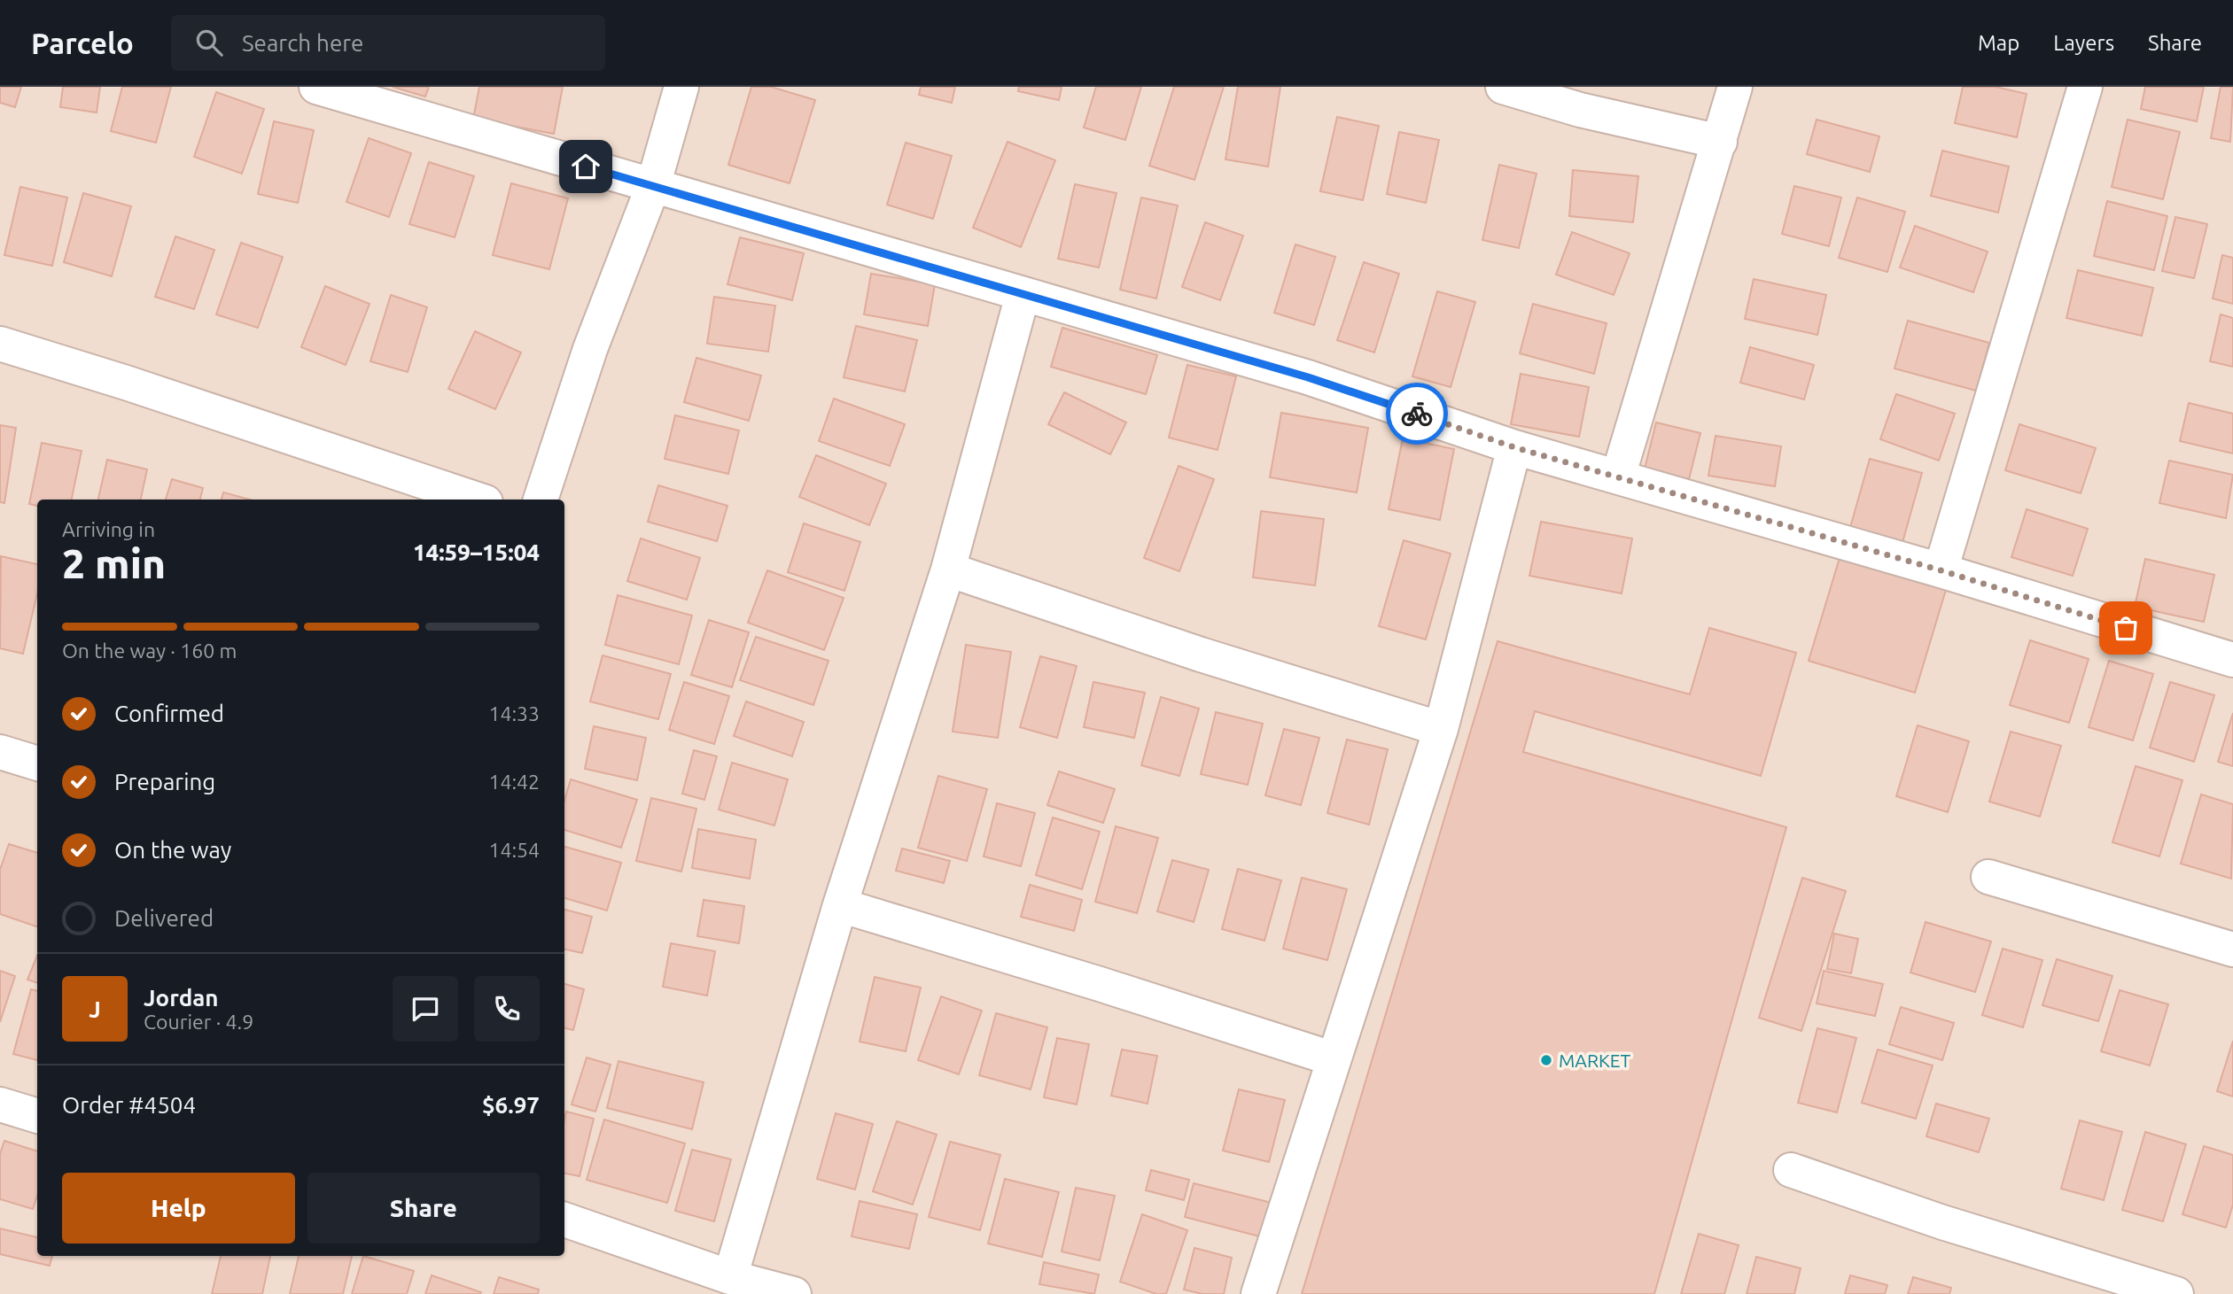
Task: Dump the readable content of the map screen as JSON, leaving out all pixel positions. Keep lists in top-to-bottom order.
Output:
{
  "places": ["MARKET"],
  "page": {
    "header": "Parcelo",
    "search": "Search here",
    "nav": ["Map", "Layers", "Share"],
    "heading": ["2 min", "Arriving in", "14:59–15:04"],
    "panel": [
      "Jordan",
      "Courier · 4.9",
      "Order #4504",
      "$6.97"
    ],
    "bar": "On the way · 160 m",
    "list": [
      ["Confirmed", "14:33"],
      ["Preparing", "14:42"],
      ["On the way", "14:54"],
      "Delivered"
    ],
    "round": "J",
    "buttons": ["Help", "Share"]
  }
}
